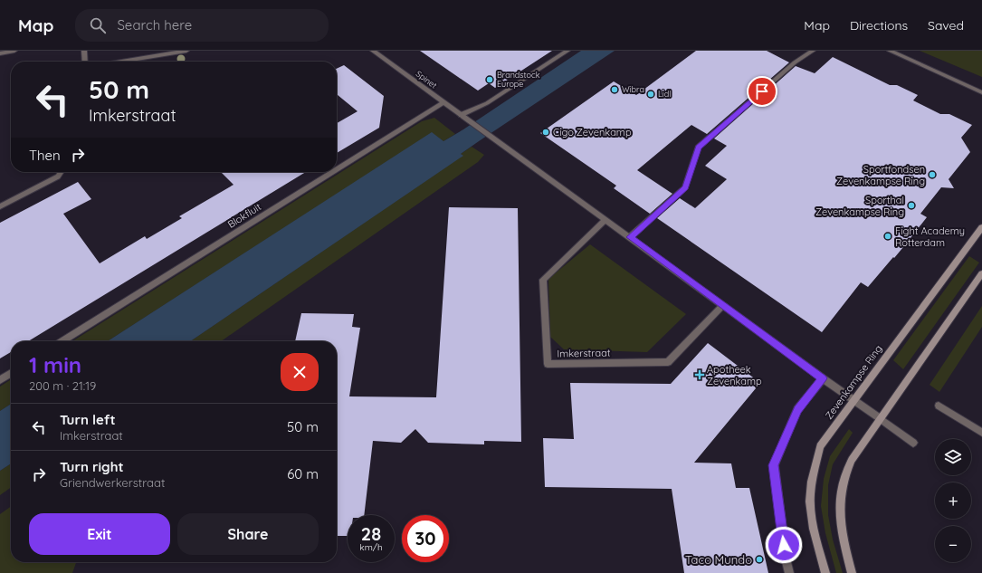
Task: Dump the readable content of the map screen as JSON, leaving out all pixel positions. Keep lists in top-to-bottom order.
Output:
{
  "streets": {
    "main road": ["Zevenkampse Ring"],
    "street": ["Spinet", "Blokfluit", "Imkerstraat"]
  },
  "crossings": [
    ["Spinet", "Blokfluit"],
    ["Spinet", "Imkerstraat"]
  ],
  "places": {
    "other": [
      "Brandstock Europe",
      "Wibra",
      "Lidl",
      "Cigo Zevenkamp",
      "Sportfondsen Zevenkampse Ring",
      "Sporthal Zevenkampse Ring",
      "Fight Academy Rotterdam",
      "Taco Mundo"
    ],
    "health": ["Apotheek Zevenkamp"]
  },
  "page": {
    "header": "Map",
    "search": "Search here",
    "nav": ["Map", "Directions", "Saved"],
    "turn": ["50 m", "Imkerstraat"],
    "then": "Then",
    "heading": ["1 min", "200 m · 21:19"],
    "list": [
      {
        "name": "Turn left",
        "note": "Imkerstraat",
        "value": "50 m"
      },
      {
        "name": "Turn right",
        "note": "Griendwerkerstraat",
        "value": "60 m"
      }
    ],
    "map_buttons": ["+", "−"],
    "buttons": ["Exit", "Share"],
    "speed": "28 km/h",
    "limit": "30"
  }
}
